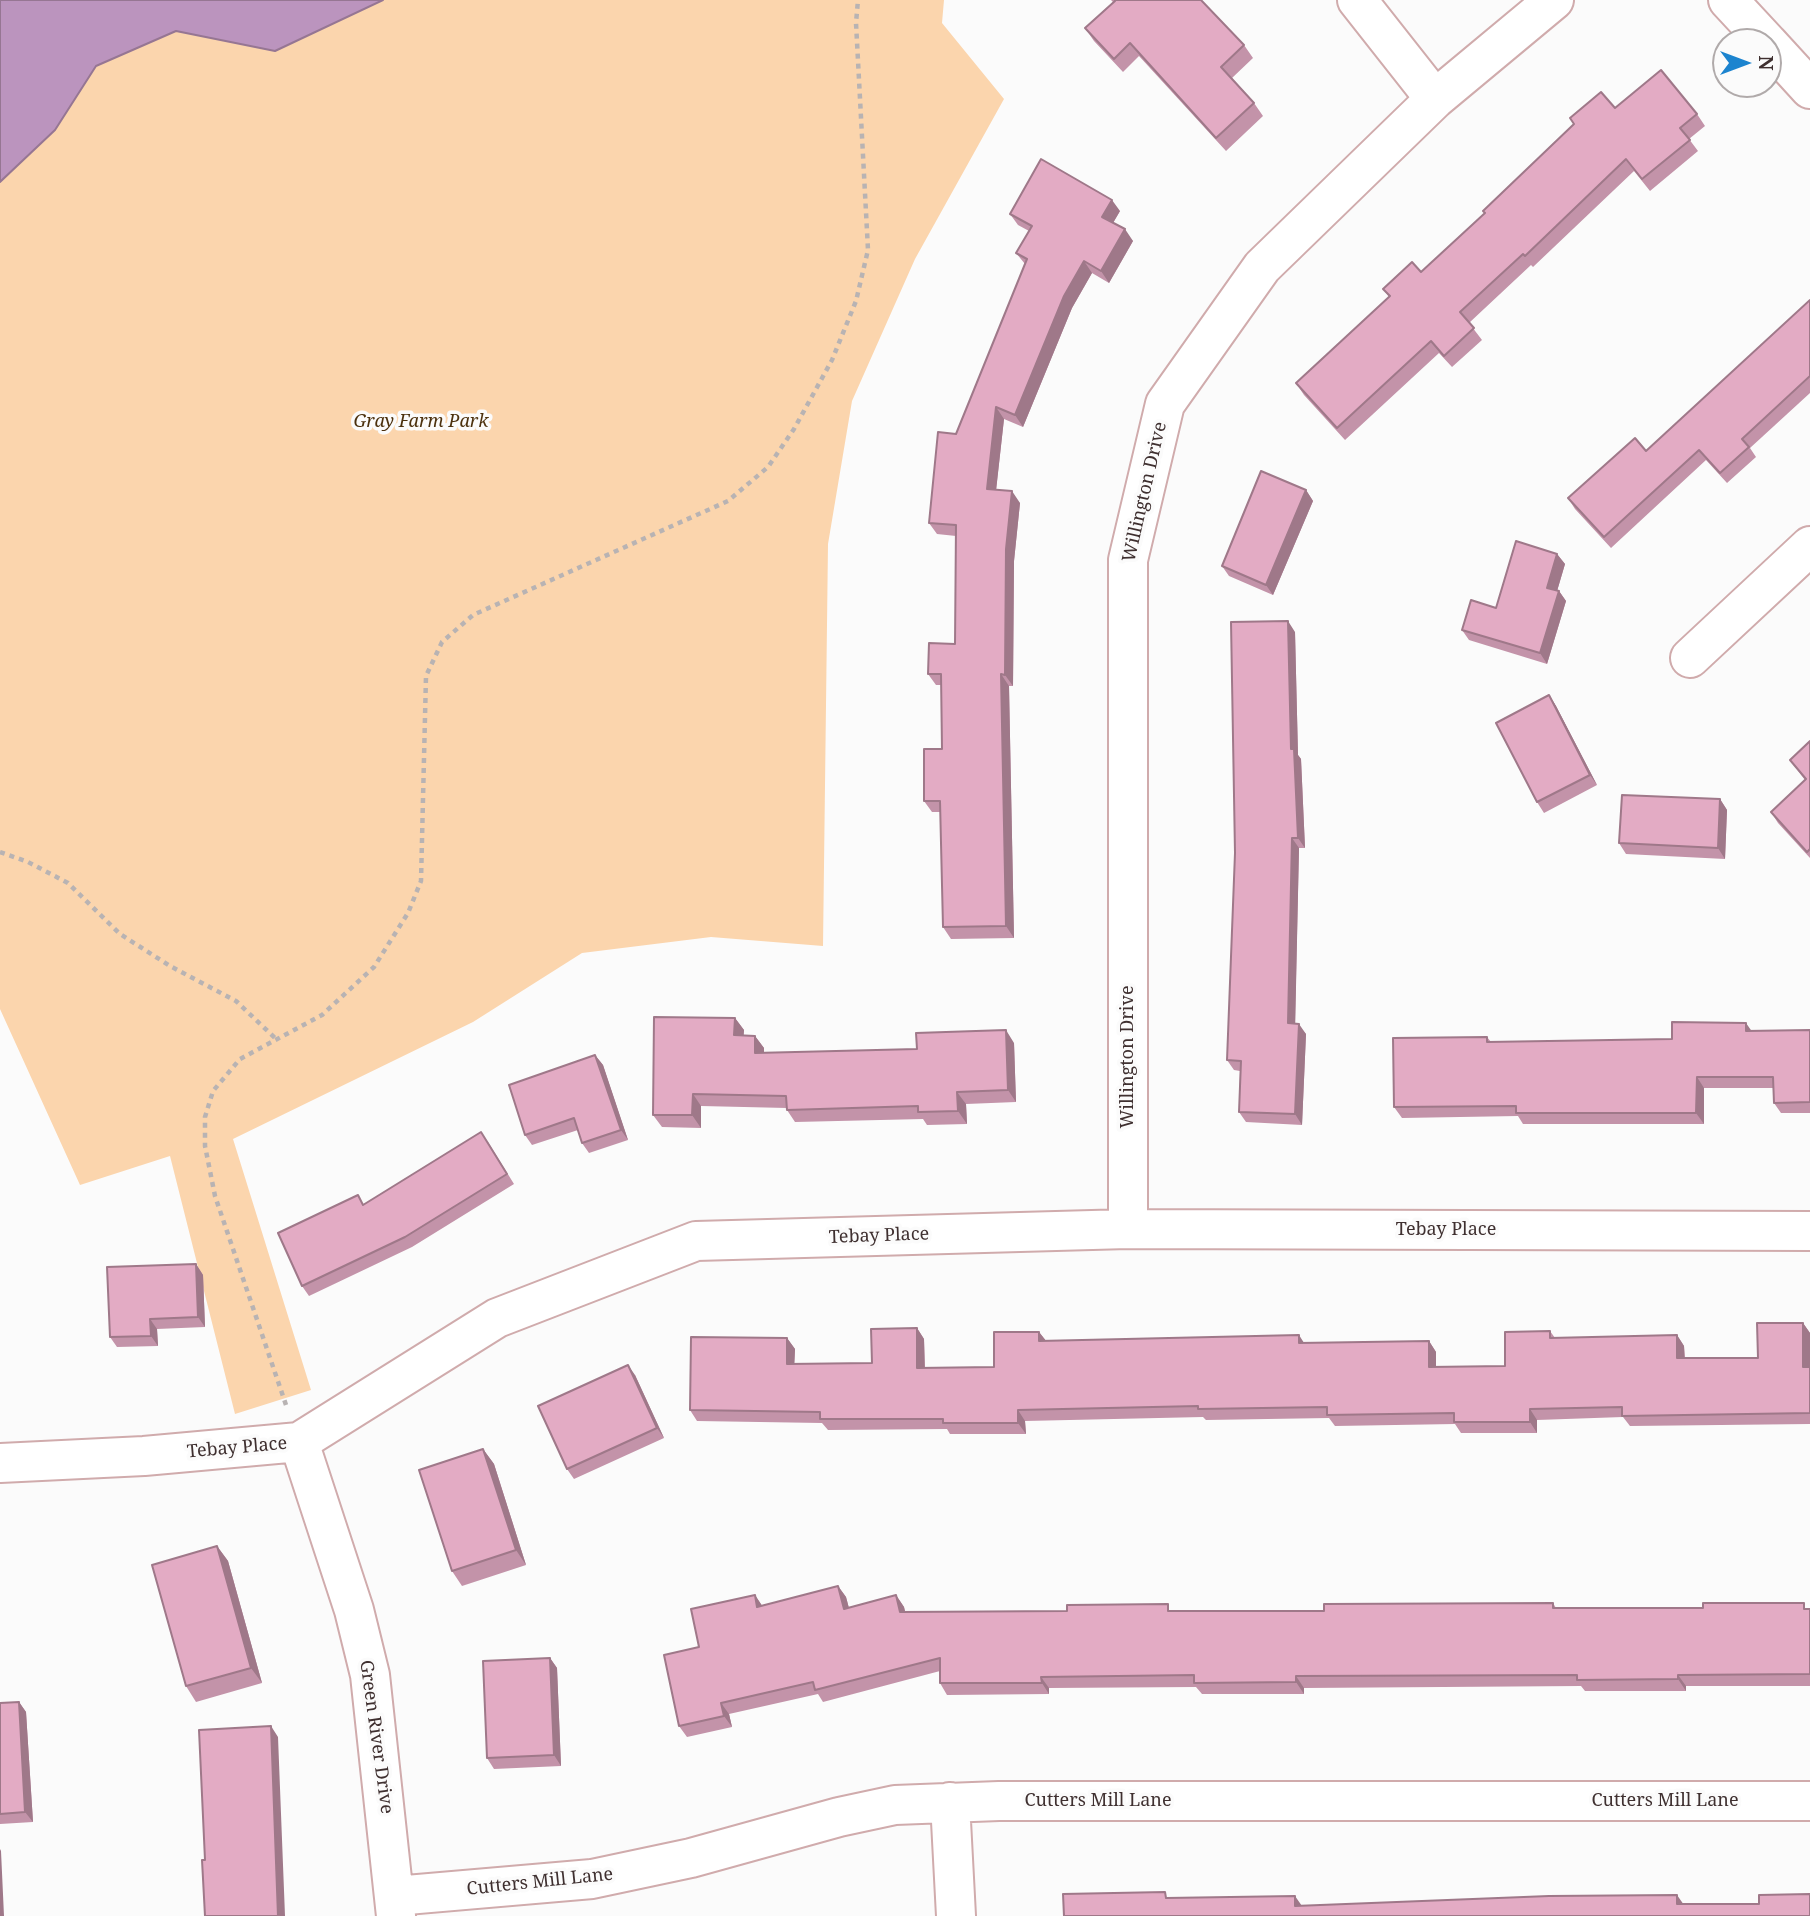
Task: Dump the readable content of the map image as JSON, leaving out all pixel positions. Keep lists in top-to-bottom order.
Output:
{
  "streets": {
    "street": [
      "Willington Drive",
      "Tebay Place",
      "Green River Drive",
      "Cutters Mill Lane"
    ]
  },
  "crossings": [
    ["Willington Drive", "Tebay Place"],
    ["Tebay Place", "Green River Drive"],
    ["Green River Drive", "Cutters Mill Lane"]
  ],
  "parks": ["Gray Farm Park"],
  "north": "right"
}
